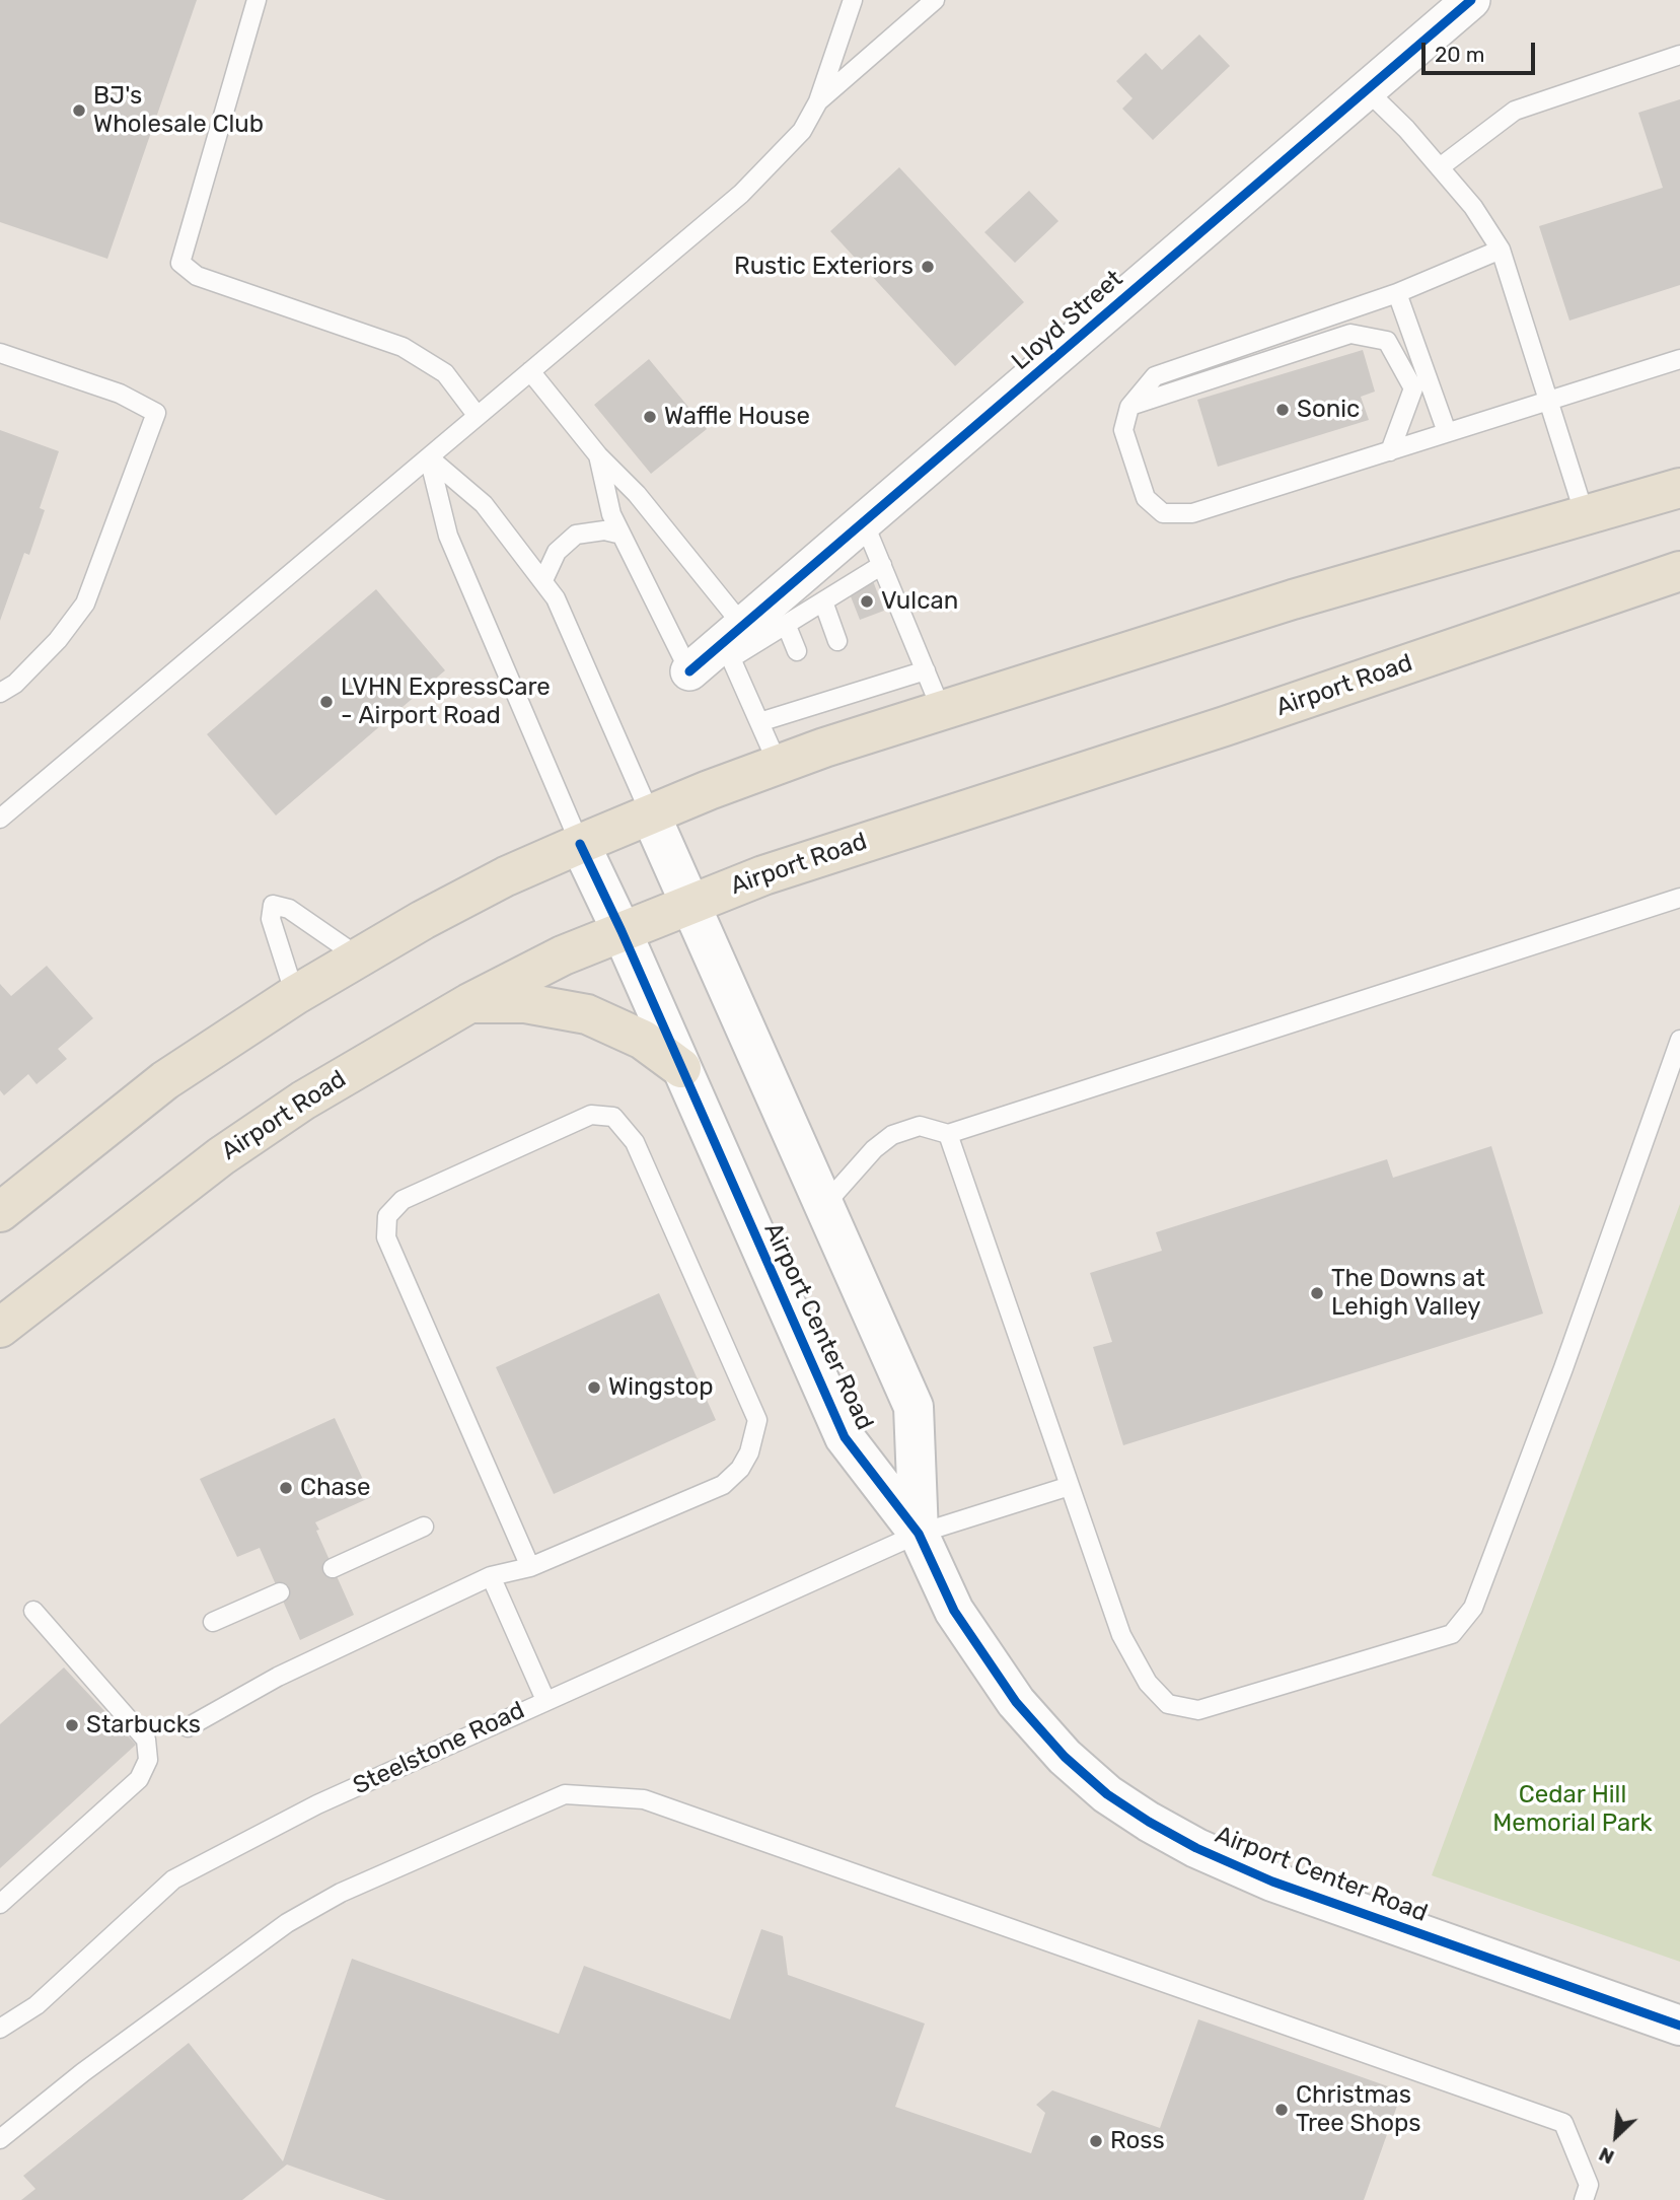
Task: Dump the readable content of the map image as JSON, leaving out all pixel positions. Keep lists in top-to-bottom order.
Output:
{
  "streets": {
    "main road": ["Airport Road"],
    "street": ["Lloyd Street", "Airport Center Road"],
    "lane": ["Steelstone Road"]
  },
  "crossings": [
    ["Airport Road", "Airport Center Road"],
    ["Airport Center Road", "Steelstone Road"]
  ],
  "parks": ["Cedar Hill Memorial Park"],
  "places": [
    "BJ's Wholesale Club",
    "Rustic Exteriors",
    "Sonic",
    "Waffle House",
    "Vulcan",
    "LVHN ExpressCare - Airport Road",
    "The Downs at Lehigh Valley",
    "Wingstop",
    "Chase",
    "Starbucks",
    "Christmas Tree Shops",
    "Ross"
  ],
  "scale_bar": "20 m",
  "north": "bottom left"
}
